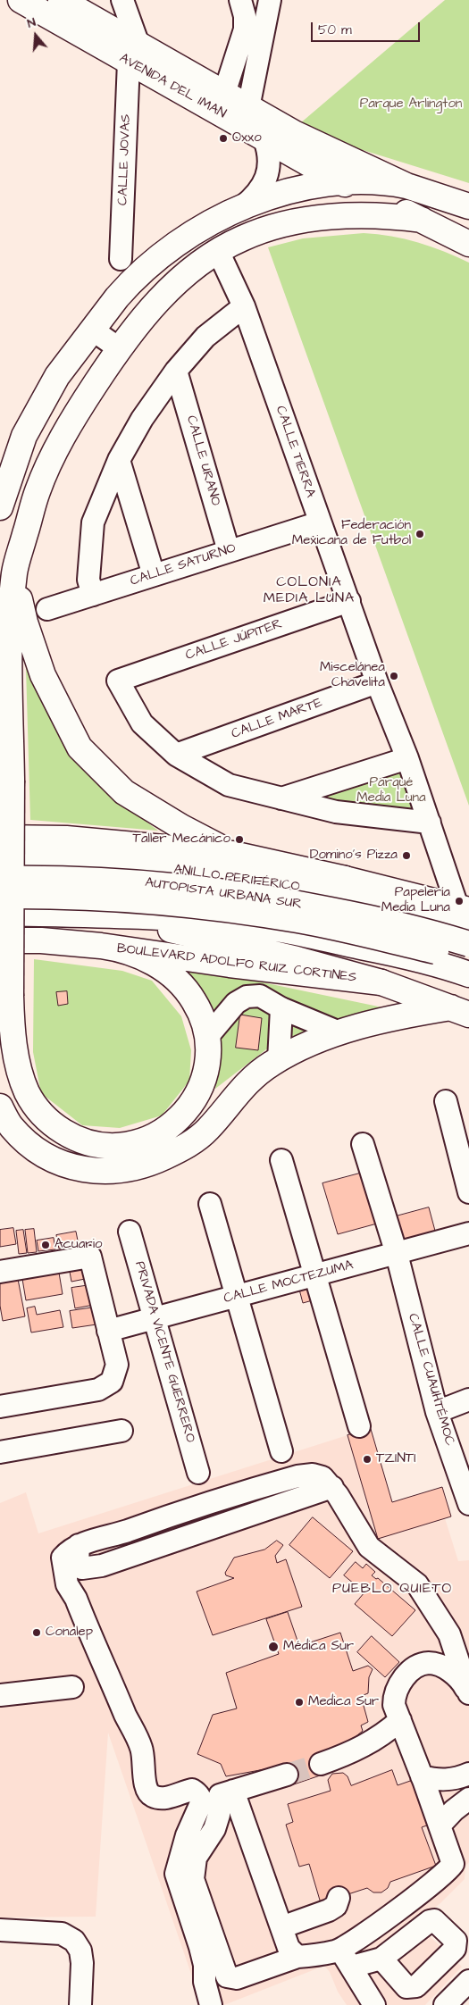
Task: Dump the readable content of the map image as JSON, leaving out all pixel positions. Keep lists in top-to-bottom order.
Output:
{
  "streets": {
    "main road": [
      "AVENIDA DEL IMAN",
      "ANILLO PERIFÉRICO",
      "AUTOPISTA URBANA SUR",
      "BOULEVARD ADOLFO RUIZ CORTINES"
    ],
    "street": [
      "CALLE JOVAS",
      "CALLE TIERRA",
      "CALLE URANO",
      "CALLE SATURNO",
      "CALLE JÚPITER",
      "CALLE MARTE",
      "CALLE MOCTEZUMA",
      "PRIVADA VICENTE GUERRERO",
      "CALLE CUAUHTÉMOC"
    ]
  },
  "crossings": [
    ["AVENIDA DEL IMAN", "CALLE JOVAS"],
    ["CALLE TIERRA", "CALLE SATURNO"],
    ["CALLE TIERRA", "CALLE JÚPITER"],
    ["CALLE TIERRA", "CALLE MARTE"],
    ["CALLE URANO", "CALLE SATURNO"],
    ["CALLE JÚPITER", "CALLE MARTE"],
    ["CALLE MOCTEZUMA", "PRIVADA VICENTE GUERRERO"],
    ["CALLE MOCTEZUMA", "CALLE CUAUHTÉMOC"]
  ],
  "districts": ["COLONIA MEDIA LUNA", "PUEBLO QUIETO"],
  "parks": ["Parque Arlington", "Parqué Media Luna"],
  "places": [
    "Oxxo",
    "Federación Mexicana de Futbol",
    "Miscelánea Chavelita",
    "Taller Mecánico",
    "Domino's Pizza",
    "Papelería Media Luna",
    "Acuario",
    "TZINTI",
    "Conalep",
    "Médica Sur",
    "Medica Sur"
  ],
  "scale_bar": "50 m",
  "north": "top"
}
